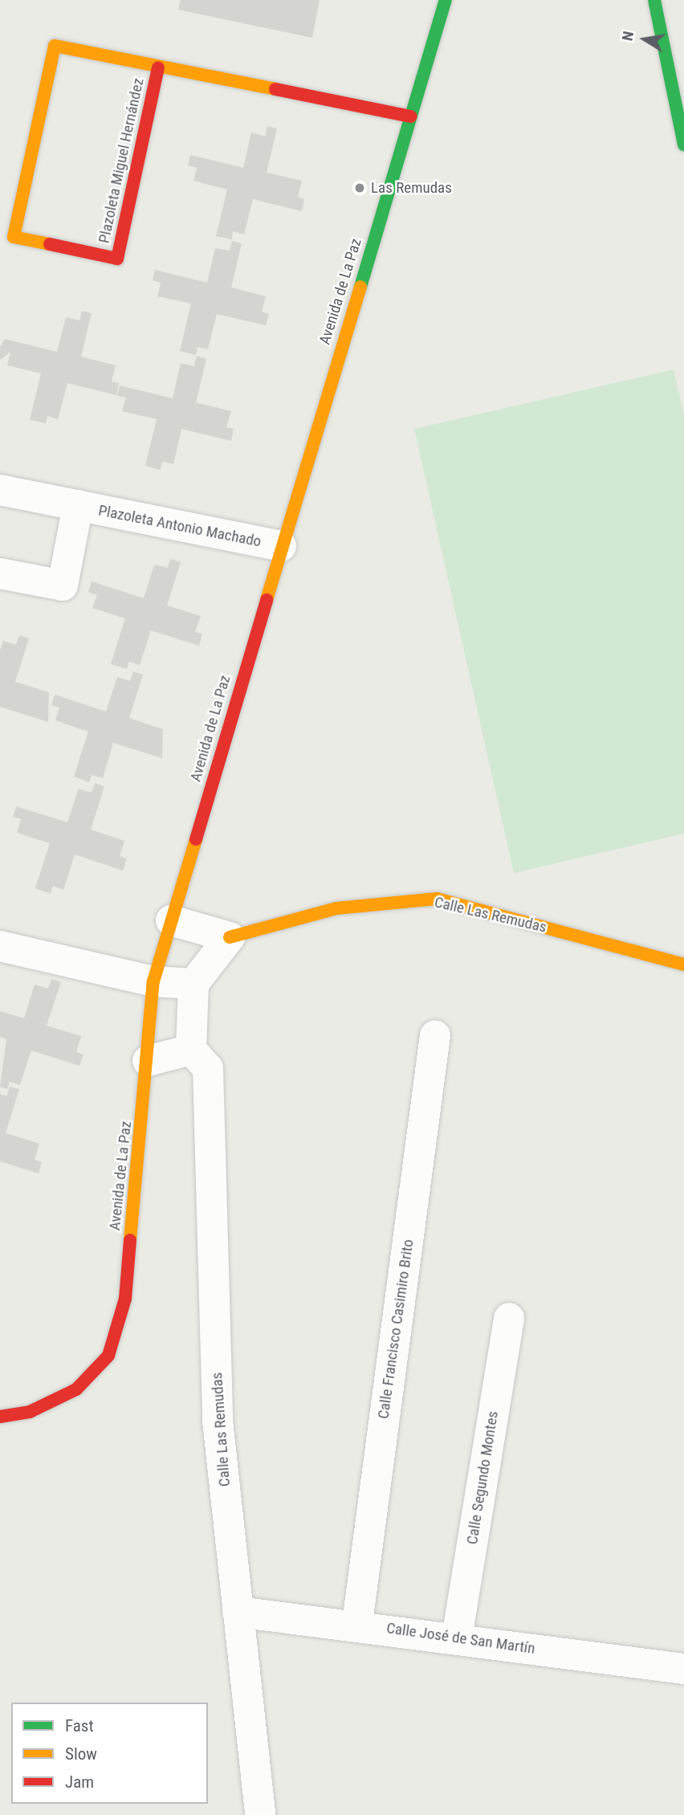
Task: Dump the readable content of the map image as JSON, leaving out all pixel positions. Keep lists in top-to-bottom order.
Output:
{
  "streets": {
    "street": [
      "Plazoleta Miguel Hernández",
      "Avenida de La Paz",
      "Plazoleta Antonio Machado",
      "Calle Las Remudas",
      "Calle Francisco Casimiro Brito",
      "Calle Segundo Montes",
      "Calle José de San Martín"
    ]
  },
  "crossings": [
    ["Plazoleta Miguel Hernández", "Avenida de La Paz"],
    ["Avenida de La Paz", "Plazoleta Antonio Machado"],
    ["Calle Las Remudas", "Calle José de San Martín"],
    ["Calle Francisco Casimiro Brito", "Calle José de San Martín"],
    ["Calle Segundo Montes", "Calle José de San Martín"]
  ],
  "places": ["Las Remudas"],
  "legend": ["Fast", "Slow", "Jam"],
  "north": "left"
}
